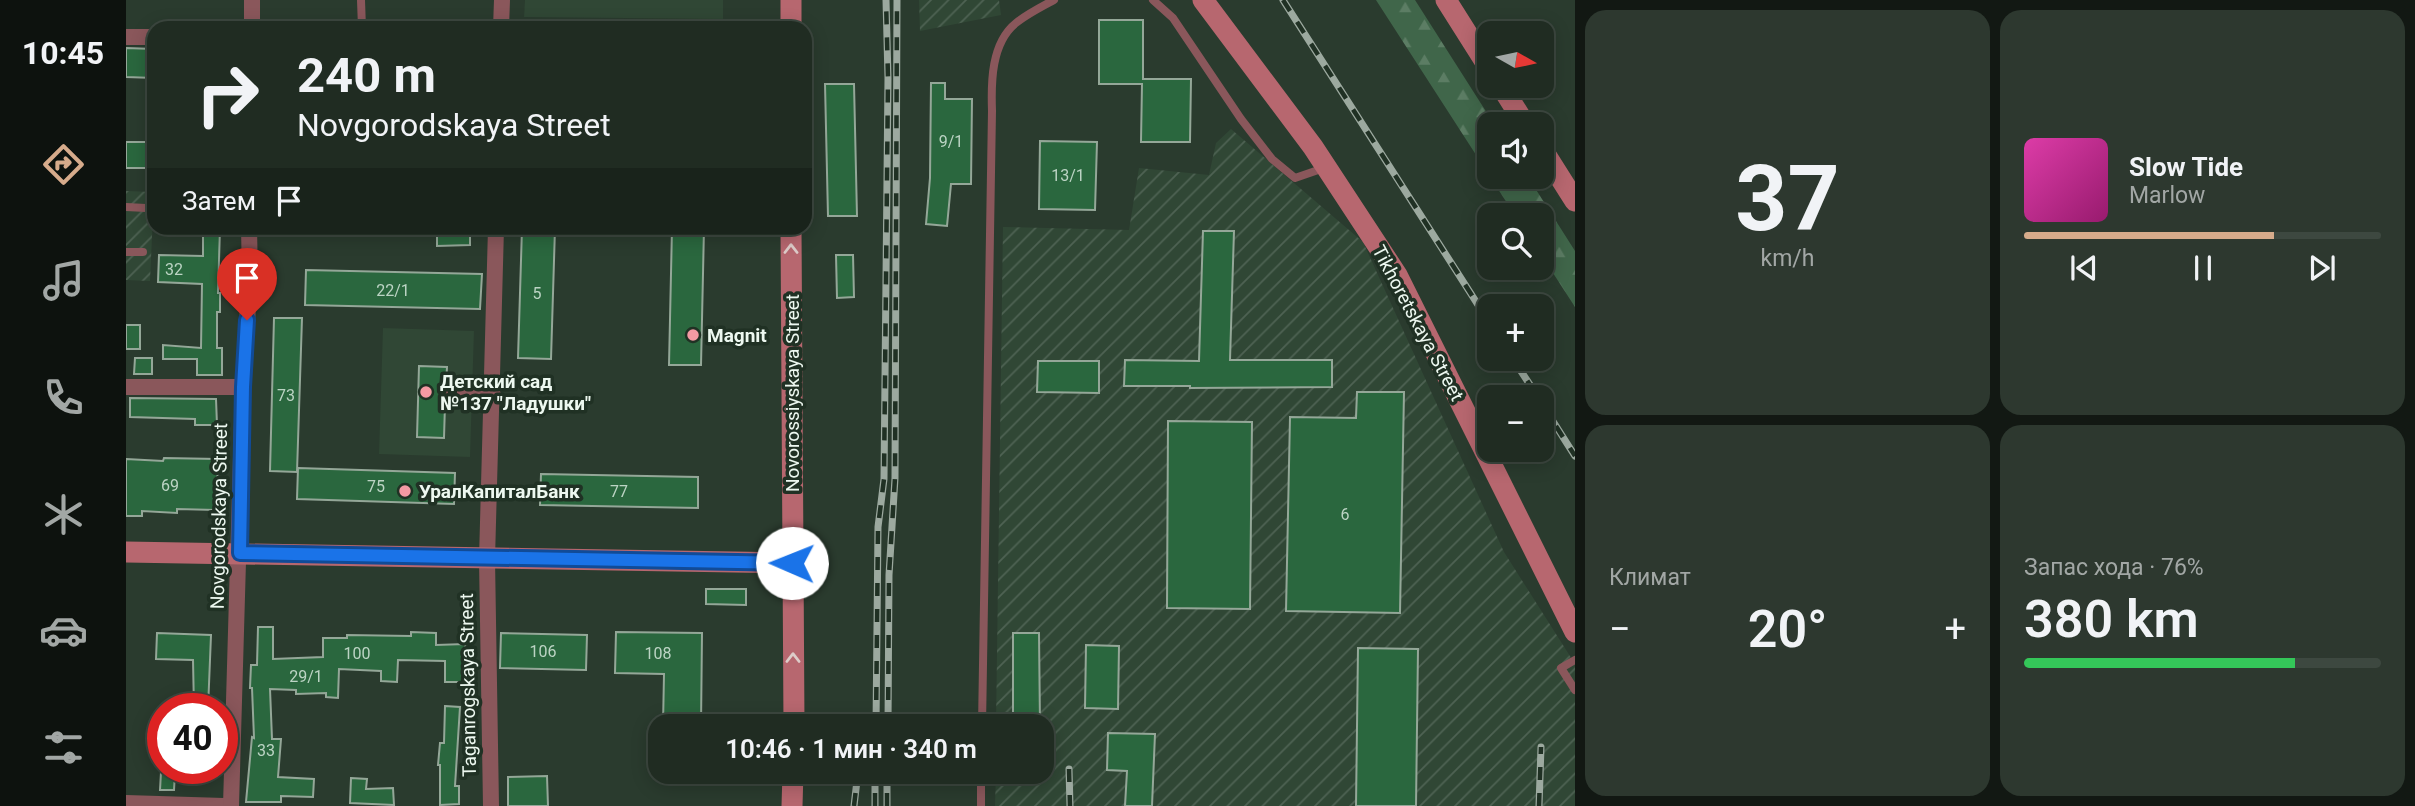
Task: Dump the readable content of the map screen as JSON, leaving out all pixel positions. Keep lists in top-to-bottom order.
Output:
{
  "streets": {
    "street": [
      "Tikhoretskaya Street",
      "Novorossiyskaya Street",
      "Novgorodskaya Street",
      "Taganrogskaya Street"
    ]
  },
  "one_way": ["Novorossiyskaya Street"],
  "places": ["Magnit", "Детский сад №137 \"Ладушки\"", "УралКапиталБанк"],
  "house_numbers": [
    "9/1",
    "13/1",
    "32",
    "22/1",
    "5",
    "73",
    "69",
    "75",
    "77",
    "6",
    "106",
    "100",
    "108",
    "29/1",
    "33"
  ],
  "north": "right",
  "page": {
    "tabs": "10:45",
    "tile": [
      ["37", "km/h"],
      "Климат",
      ["Запас хода · 76%", "380 km"]
    ],
    "map_buttons": ["+", "−"],
    "turn": ["240 m", "Novgorodskaya Street"],
    "song": ["Slow Tide", "Marlow"],
    "then": "Затем",
    "heat": ["−", "20°", "+"],
    "limit": "40",
    "trip": "10:46 · 1 мин · 340 m"
  }
}
